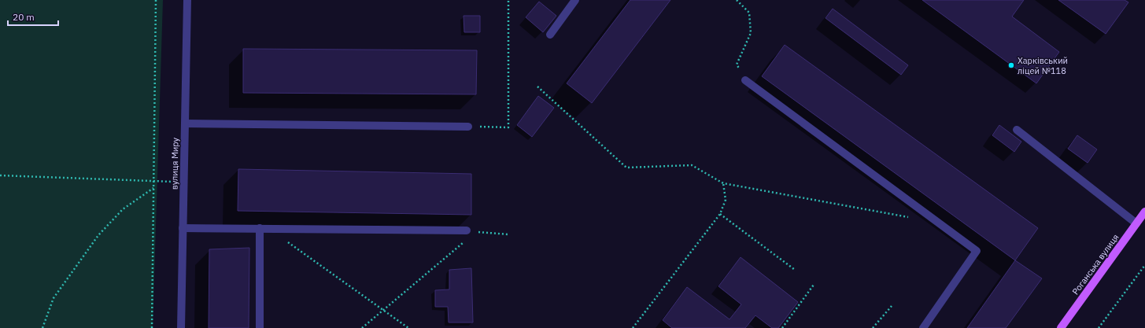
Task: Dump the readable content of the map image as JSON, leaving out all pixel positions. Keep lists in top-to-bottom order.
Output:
{
  "streets": {
    "main road": ["Роганська вулиця"],
    "street": ["вулиця Миру"]
  },
  "places": ["Харківський ліцей №118"],
  "scale_bar": "20 m"
}
